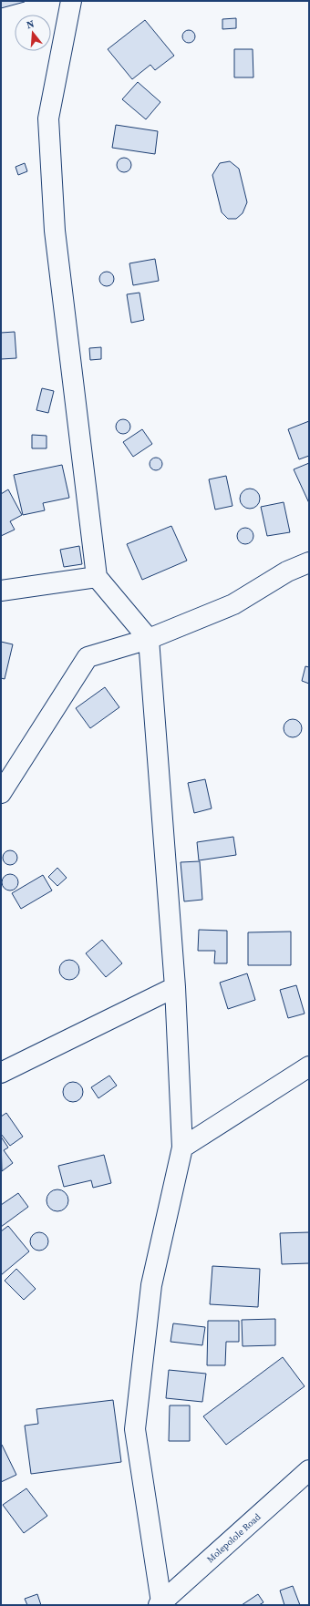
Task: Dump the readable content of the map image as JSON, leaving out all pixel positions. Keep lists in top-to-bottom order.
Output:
{
  "streets": {
    "street": ["Molepolole Road"]
  },
  "north": "top"
}
